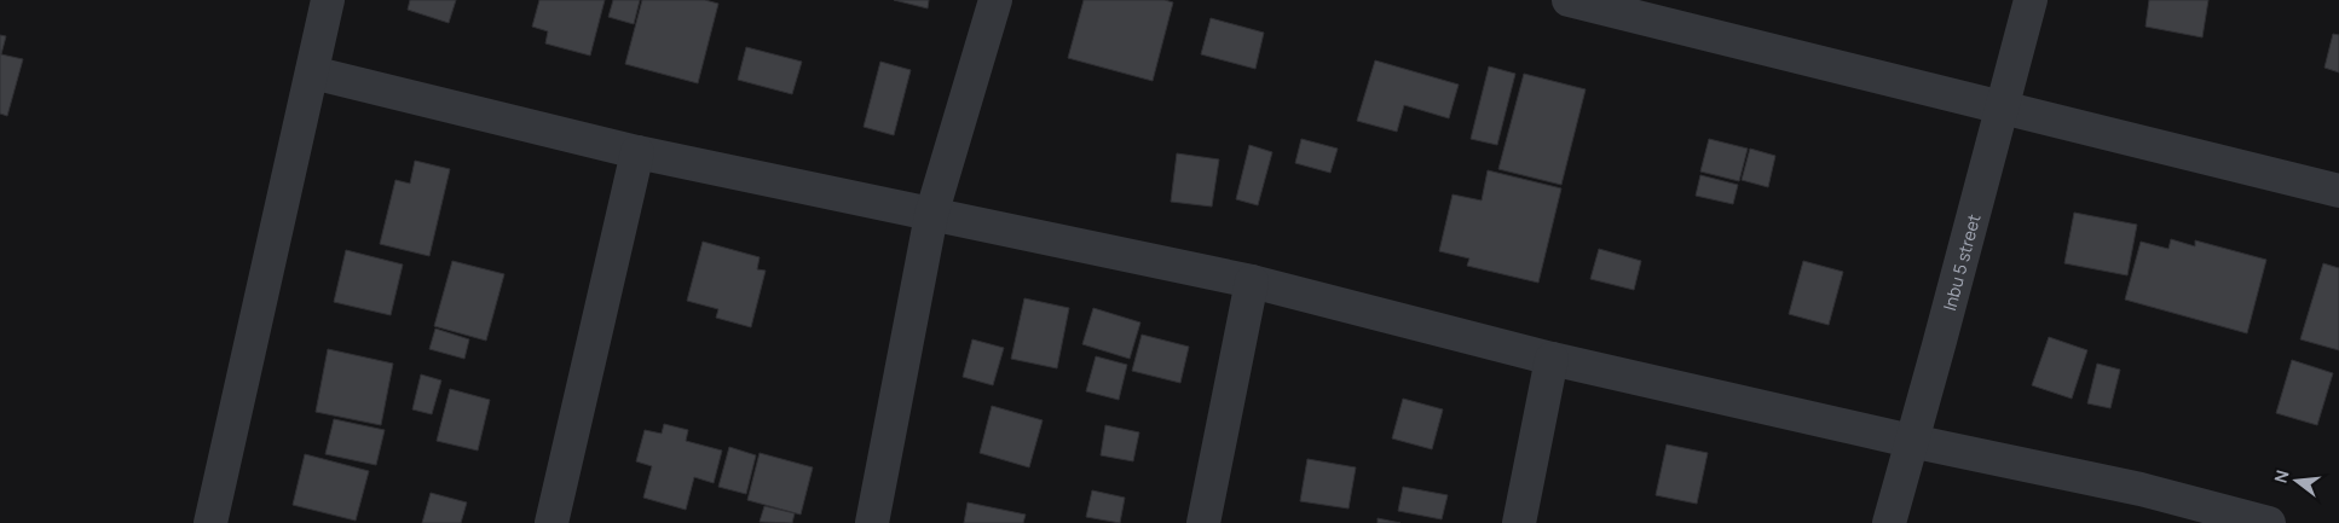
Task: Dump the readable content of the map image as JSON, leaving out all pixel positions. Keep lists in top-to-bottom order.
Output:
{
  "streets": {
    "street": ["Inbu 5 street"]
  },
  "north": "left"
}
